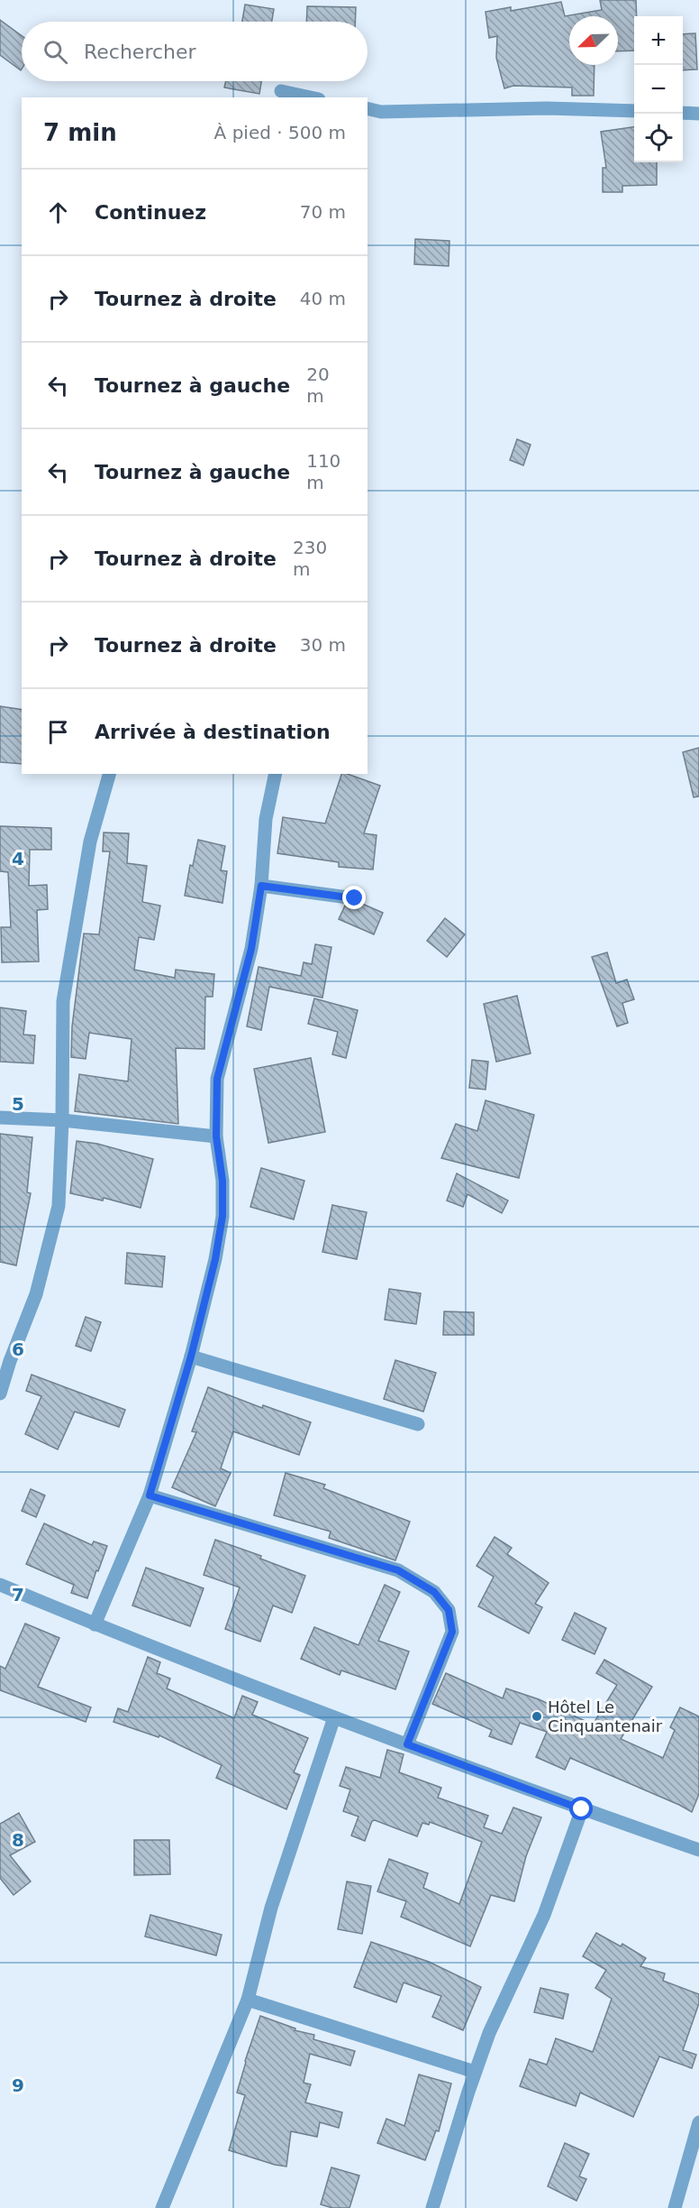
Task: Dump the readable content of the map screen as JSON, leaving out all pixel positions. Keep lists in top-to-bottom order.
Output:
{
  "places": ["Hôtel Le Cinquantenair"],
  "north": "bottom left",
  "page": {
    "map_buttons": ["+", "−"],
    "search": "Rechercher",
    "heading": ["7 min", "À pied · 500 m"],
    "list": [
      ["Continuez", "70 m"],
      ["Tournez à droite", "40 m"],
      ["Tournez à gauche", "20 m"],
      ["Tournez à gauche", "110 m"],
      ["Tournez à droite", "230 m"],
      ["Tournez à droite", "30 m"],
      "Arrivée à destination"
    ]
  },
  "grid": {
    "rows": [
      "4",
      "5",
      "6",
      "7",
      "8",
      "9"
    ]
  }
}
